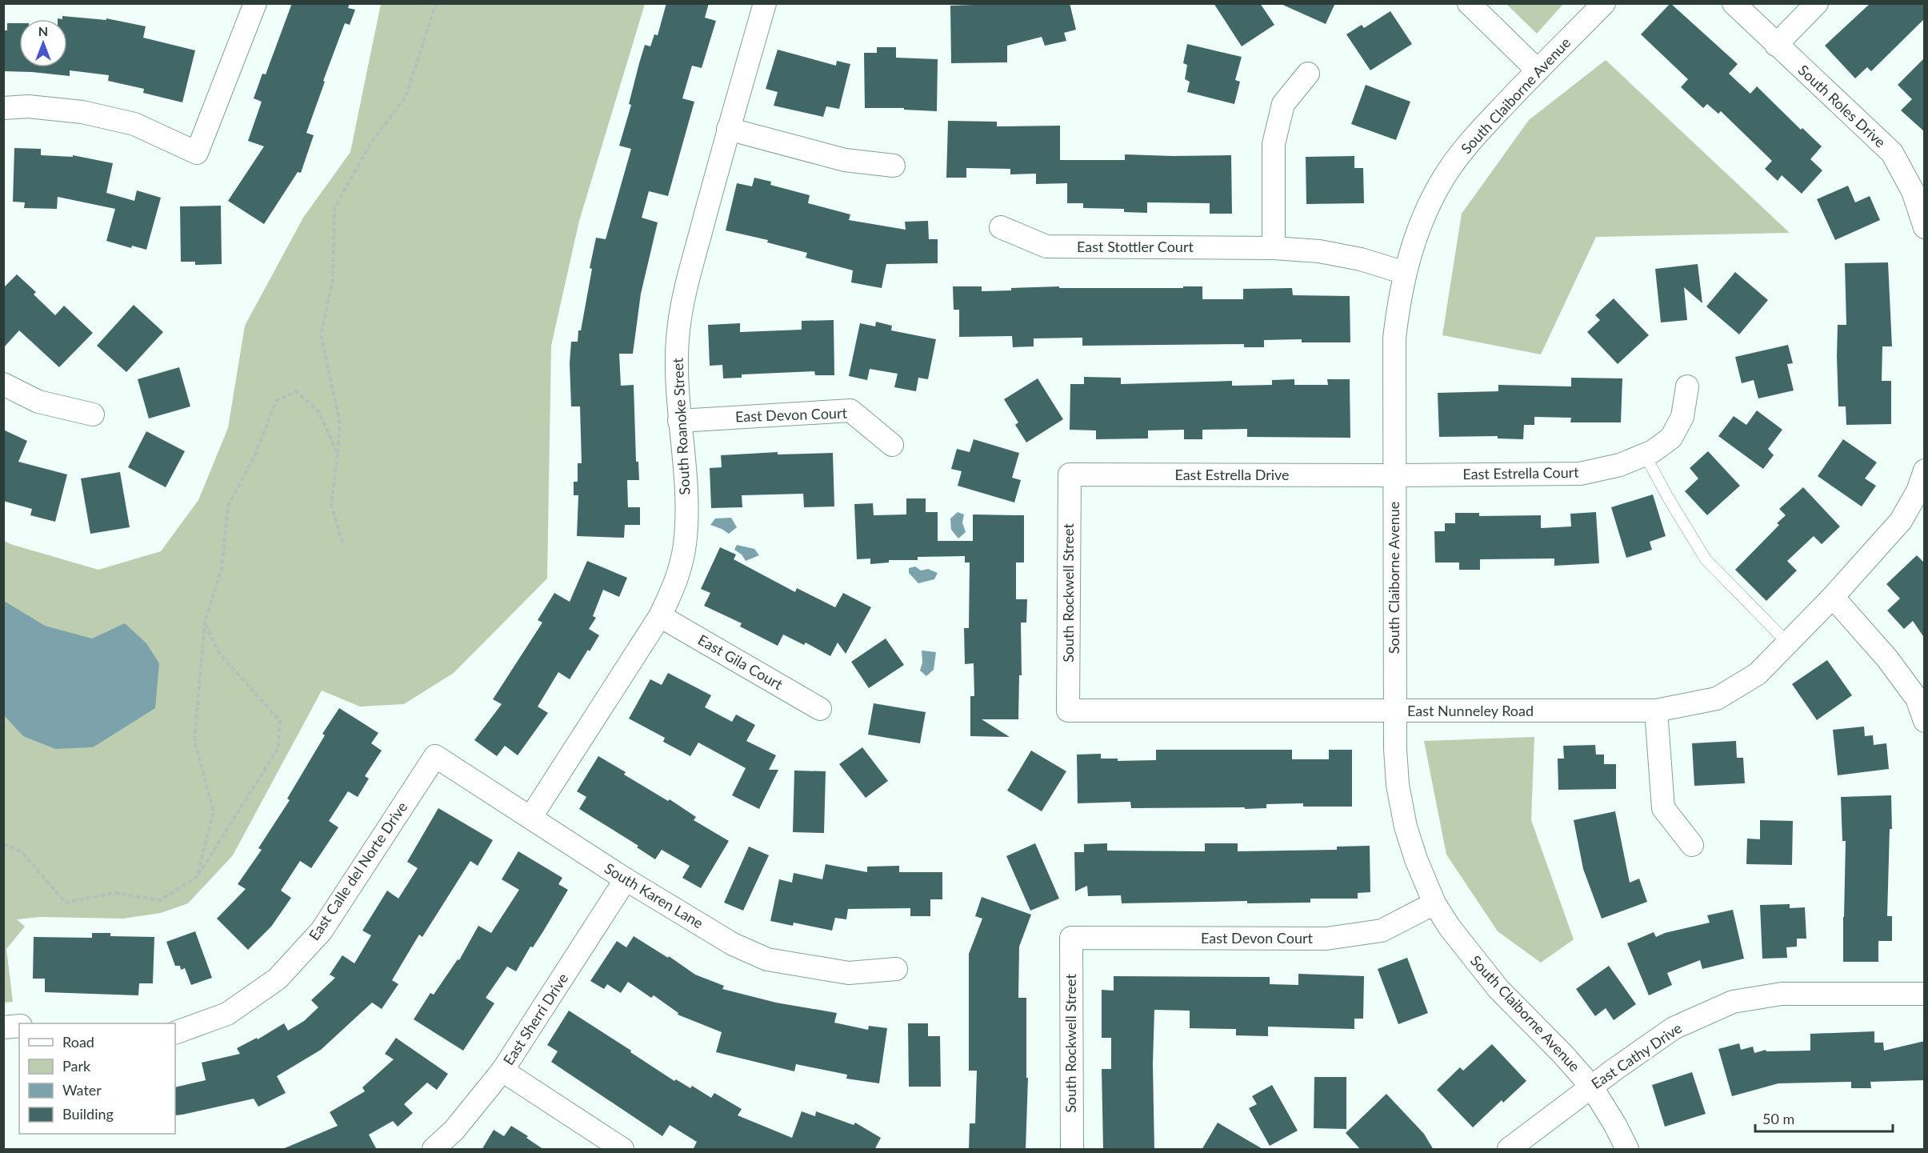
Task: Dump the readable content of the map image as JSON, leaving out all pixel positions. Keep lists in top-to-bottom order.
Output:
{
  "streets": {
    "street": [
      "South Claiborne Avenue",
      "South Roles Drive",
      "East Stottler Court",
      "East Devon Court",
      "South Roanoke Street",
      "East Estrella Court",
      "East Estrella Drive",
      "South Rockwell Street",
      "East Gila Court",
      "East Nunneley Road",
      "East Calle del Norte Drive",
      "South Karen Lane",
      "East Sherri Drive",
      "East Cathy Drive"
    ]
  },
  "crossings": [
    ["South Claiborne Avenue", "East Stottler Court"],
    ["South Claiborne Avenue", "East Devon Court"],
    ["South Claiborne Avenue", "East Estrella Court"],
    ["South Claiborne Avenue", "East Estrella Drive"],
    ["South Claiborne Avenue", "East Nunneley Road"],
    ["South Claiborne Avenue", "East Cathy Drive"],
    ["East Devon Court", "South Roanoke Street"],
    ["East Devon Court", "South Rockwell Street"],
    ["South Roanoke Street", "East Gila Court"],
    ["South Roanoke Street", "South Karen Lane"],
    ["East Estrella Court", "East Estrella Drive"],
    ["East Estrella Drive", "South Rockwell Street"],
    ["South Rockwell Street", "East Nunneley Road"],
    ["East Calle del Norte Drive", "South Karen Lane"],
    ["South Karen Lane", "East Sherri Drive"]
  ],
  "legend": [
    "Road",
    "Park",
    "Water",
    "Building"
  ],
  "scale_bar": "50 m",
  "north": "top"
}
